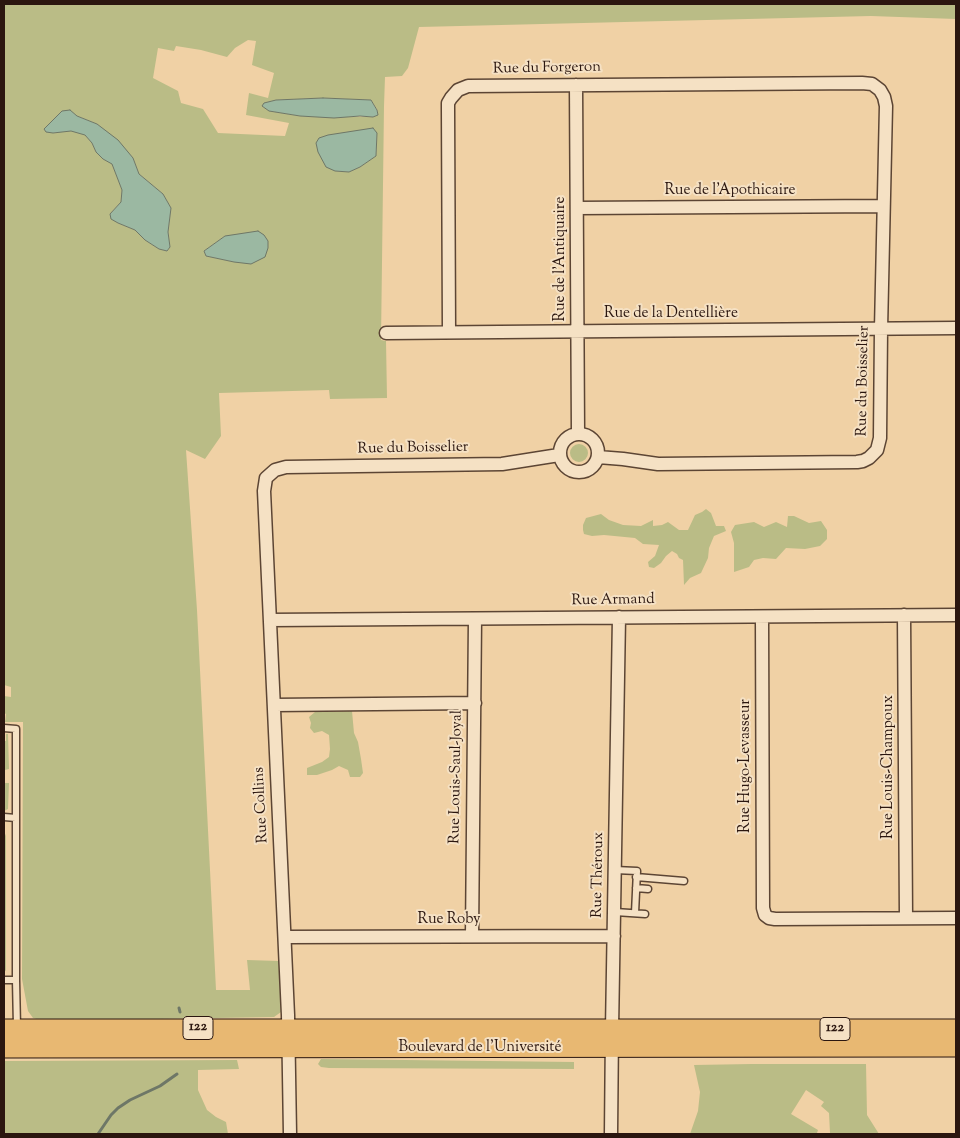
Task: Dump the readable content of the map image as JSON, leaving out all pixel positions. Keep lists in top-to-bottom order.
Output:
{
  "streets": {
    "main road": ["122", "Boulevard de l'Université"],
    "street": [
      "Rue du Forgeron",
      "Rue de l'Apothicaire",
      "Rue de l'Antiquaire",
      "Rue de la Dentellière",
      "Rue du Boisselier",
      "Rue Armand",
      "Rue Hugo-Levasseur",
      "Rue Louis-Champoux",
      "Rue Louis-Saul-Joyal",
      "Rue Collins",
      "Rue Théroux",
      "Rue Roby"
    ]
  },
  "crossings": [
    ["Rue du Forgeron", "Rue de l'Antiquaire"],
    ["Rue du Forgeron", "Rue de la Dentellière"],
    ["Rue du Forgeron", "Rue du Boisselier"],
    ["Rue de l'Apothicaire", "Rue de l'Antiquaire"],
    ["Rue de l'Apothicaire", "Rue du Boisselier"],
    ["Rue de l'Antiquaire", "Rue de la Dentellière"],
    ["Rue de l'Antiquaire", "Rue du Boisselier"],
    ["Rue de la Dentellière", "Rue du Boisselier"],
    ["Rue du Boisselier", "Rue Collins"],
    ["Rue Armand", "Rue Hugo-Levasseur"],
    ["Rue Armand", "Rue Louis-Champoux"],
    ["Rue Armand", "Rue Louis-Saul-Joyal"],
    ["Rue Armand", "Rue Collins"],
    ["Rue Armand", "Rue Théroux"],
    ["Rue Hugo-Levasseur", "Rue Louis-Champoux"],
    ["Rue Louis-Saul-Joyal", "Rue Roby"],
    ["Rue Collins", "Rue Roby"],
    ["Rue Collins", "Boulevard de l'Université"],
    ["Rue Théroux", "Rue Roby"],
    ["Rue Théroux", "Boulevard de l'Université"]
  ]
}
